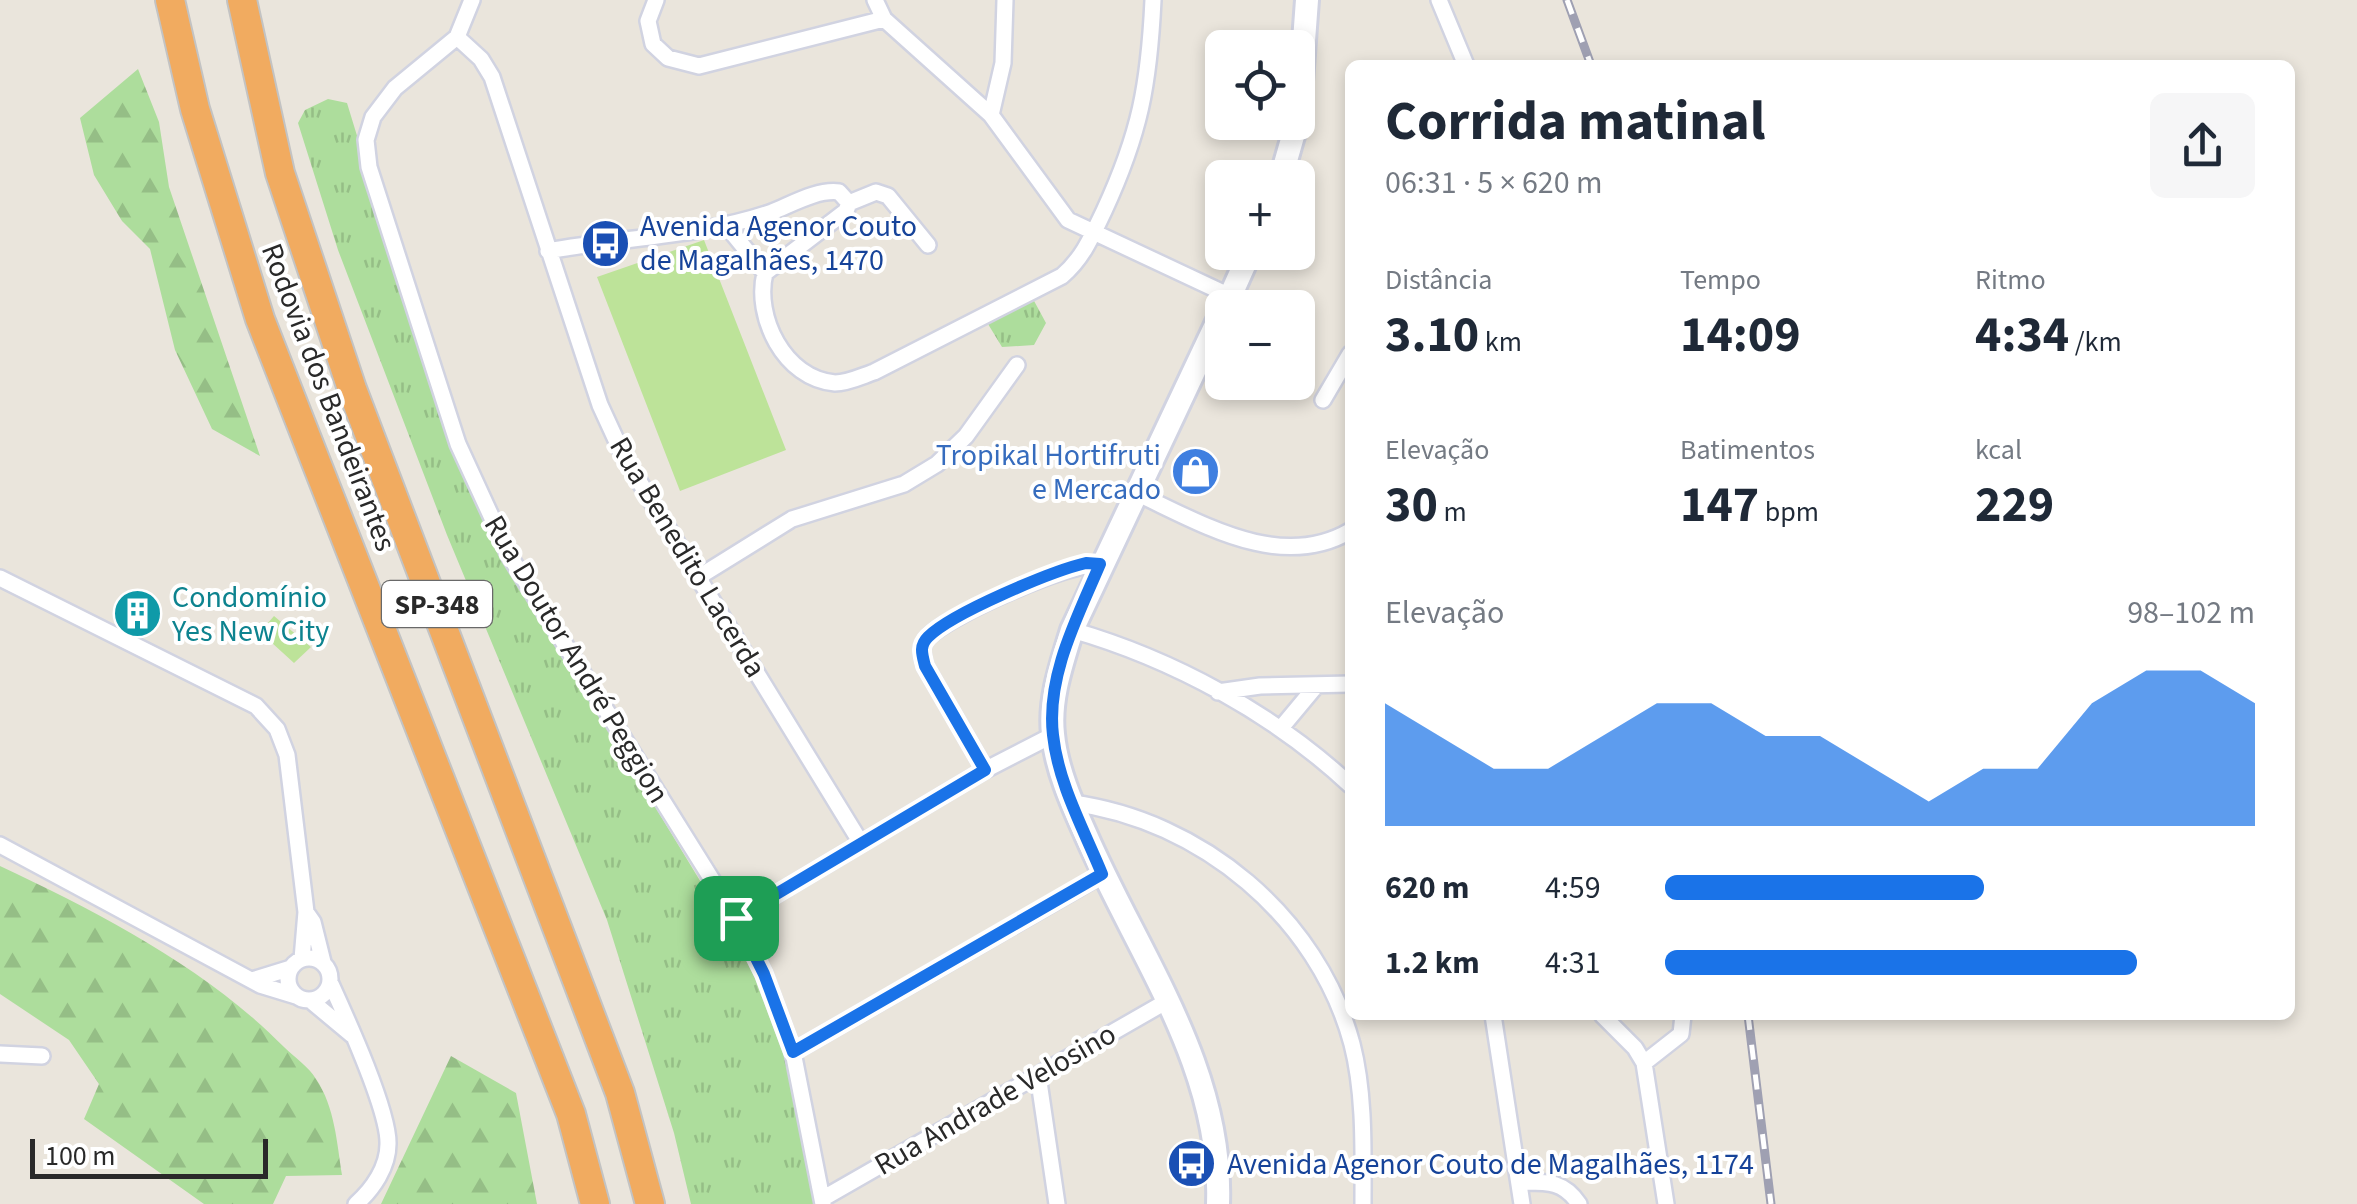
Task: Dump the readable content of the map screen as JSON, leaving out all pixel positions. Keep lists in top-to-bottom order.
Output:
{
  "streets": {
    "highway": ["Rodovia dos Bandeirantes", "SP-348"],
    "street": ["Rua Benedito Lacerda", "Rua Doutor André Peggion", "Rua Andrade Velosino"]
  },
  "crossings": [
    ["Rua Benedito Lacerda", "Rua Doutor André Peggion"],
    ["Rua Doutor André Peggion", "Rua Andrade Velosino"]
  ],
  "places": {
    "bus stop": ["Avenida Agenor Couto de Magalhães, 1470", "Avenida Agenor Couto de Magalhães, 1174"],
    "shop": ["Tropikal Hortifruti e Mercado"],
    "building": ["Condomínio Yes New City"]
  },
  "scale_bar": "100 m",
  "page": {
    "map_buttons": ["+", "−"],
    "heading": ["Corrida matinal", "06:31 · 5 × 620 m"],
    "stats": [
      ["Distância", "3.10 km"],
      ["Tempo", "14:09"],
      ["Ritmo", "4:34 /km"],
      ["Elevação", "30 m"],
      ["Batimentos", "147 bpm"],
      ["kcal", "229"]
    ],
    "chart": ["Elevação", "98–102 m"],
    "list": [
      {
        "name": "620 m",
        "note": "4:59"
      },
      {
        "name": "1.2 km",
        "note": "4:31"
      }
    ],
    "scale": "100 m"
  }
}
